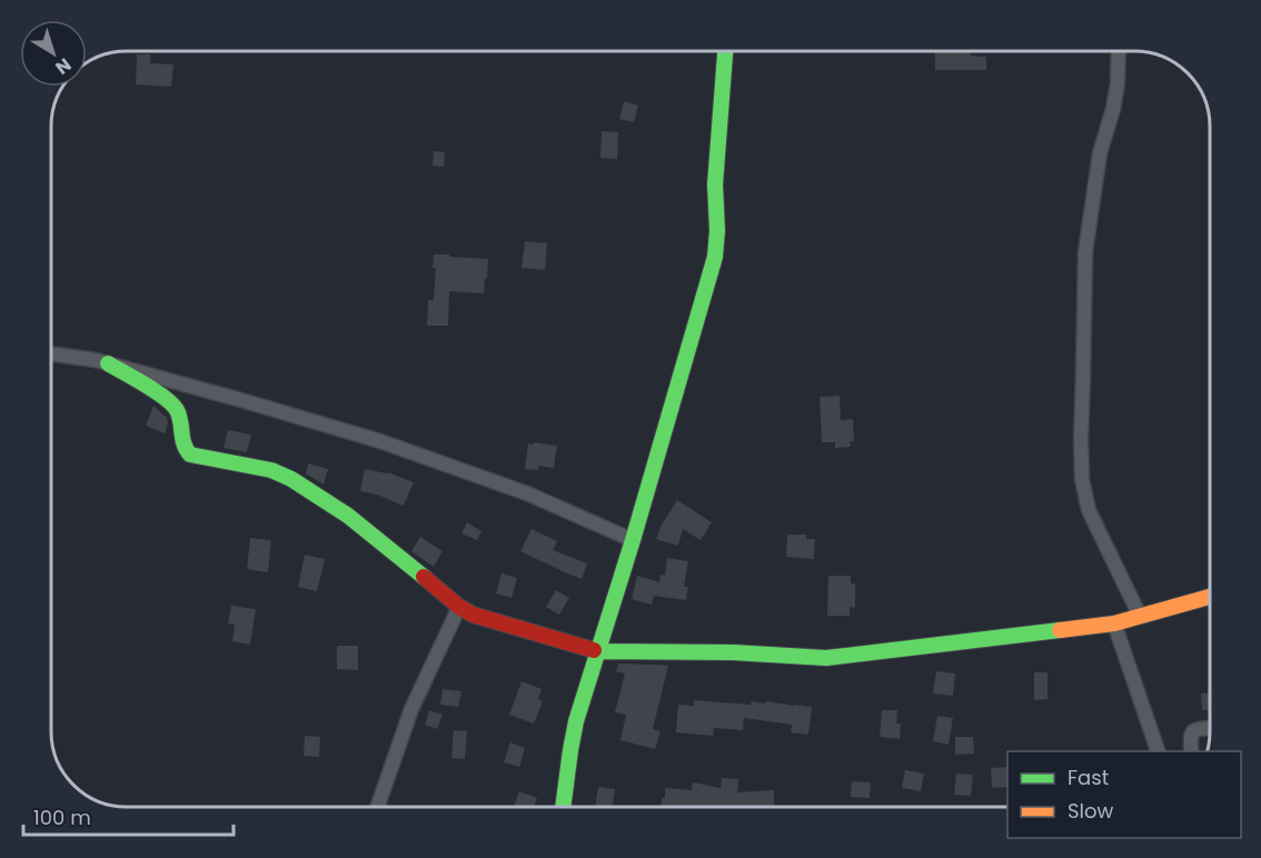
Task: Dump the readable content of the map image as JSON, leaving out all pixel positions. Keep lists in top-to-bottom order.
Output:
{
  "legend": ["Fast", "Slow"],
  "scale_bar": "100 m",
  "north": "bottom right"
}
